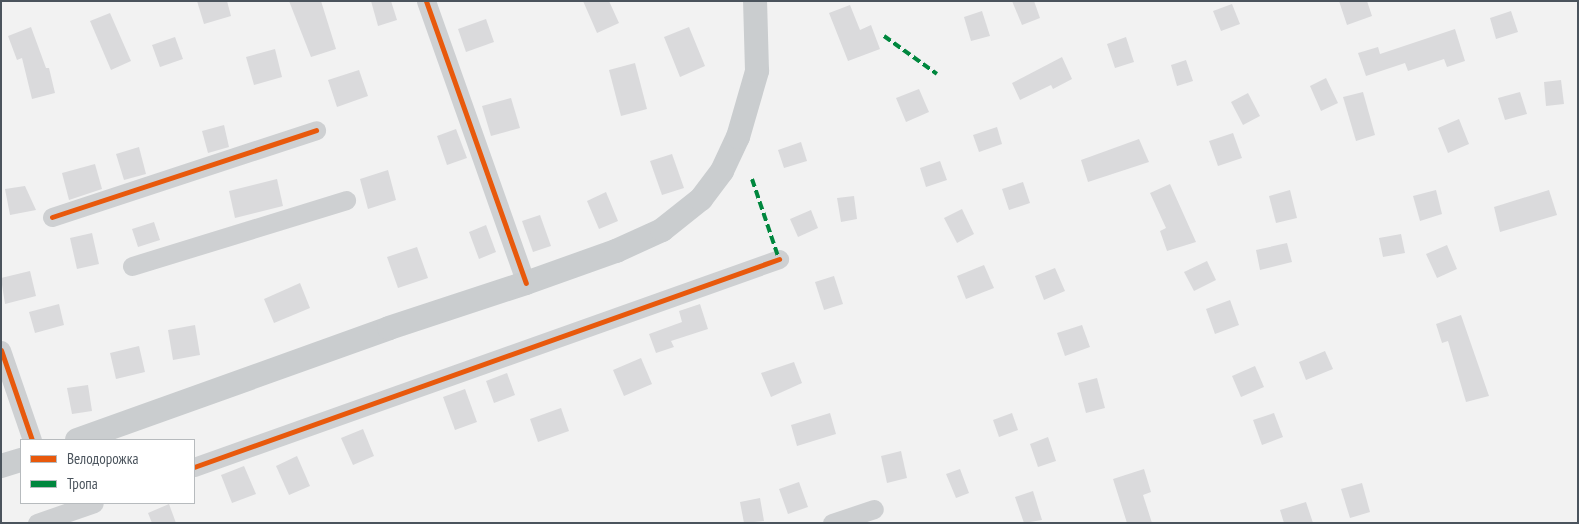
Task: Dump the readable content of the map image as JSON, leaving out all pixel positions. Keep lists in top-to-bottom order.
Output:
{
  "legend": ["Велодорожка", "Тропа"]
}
